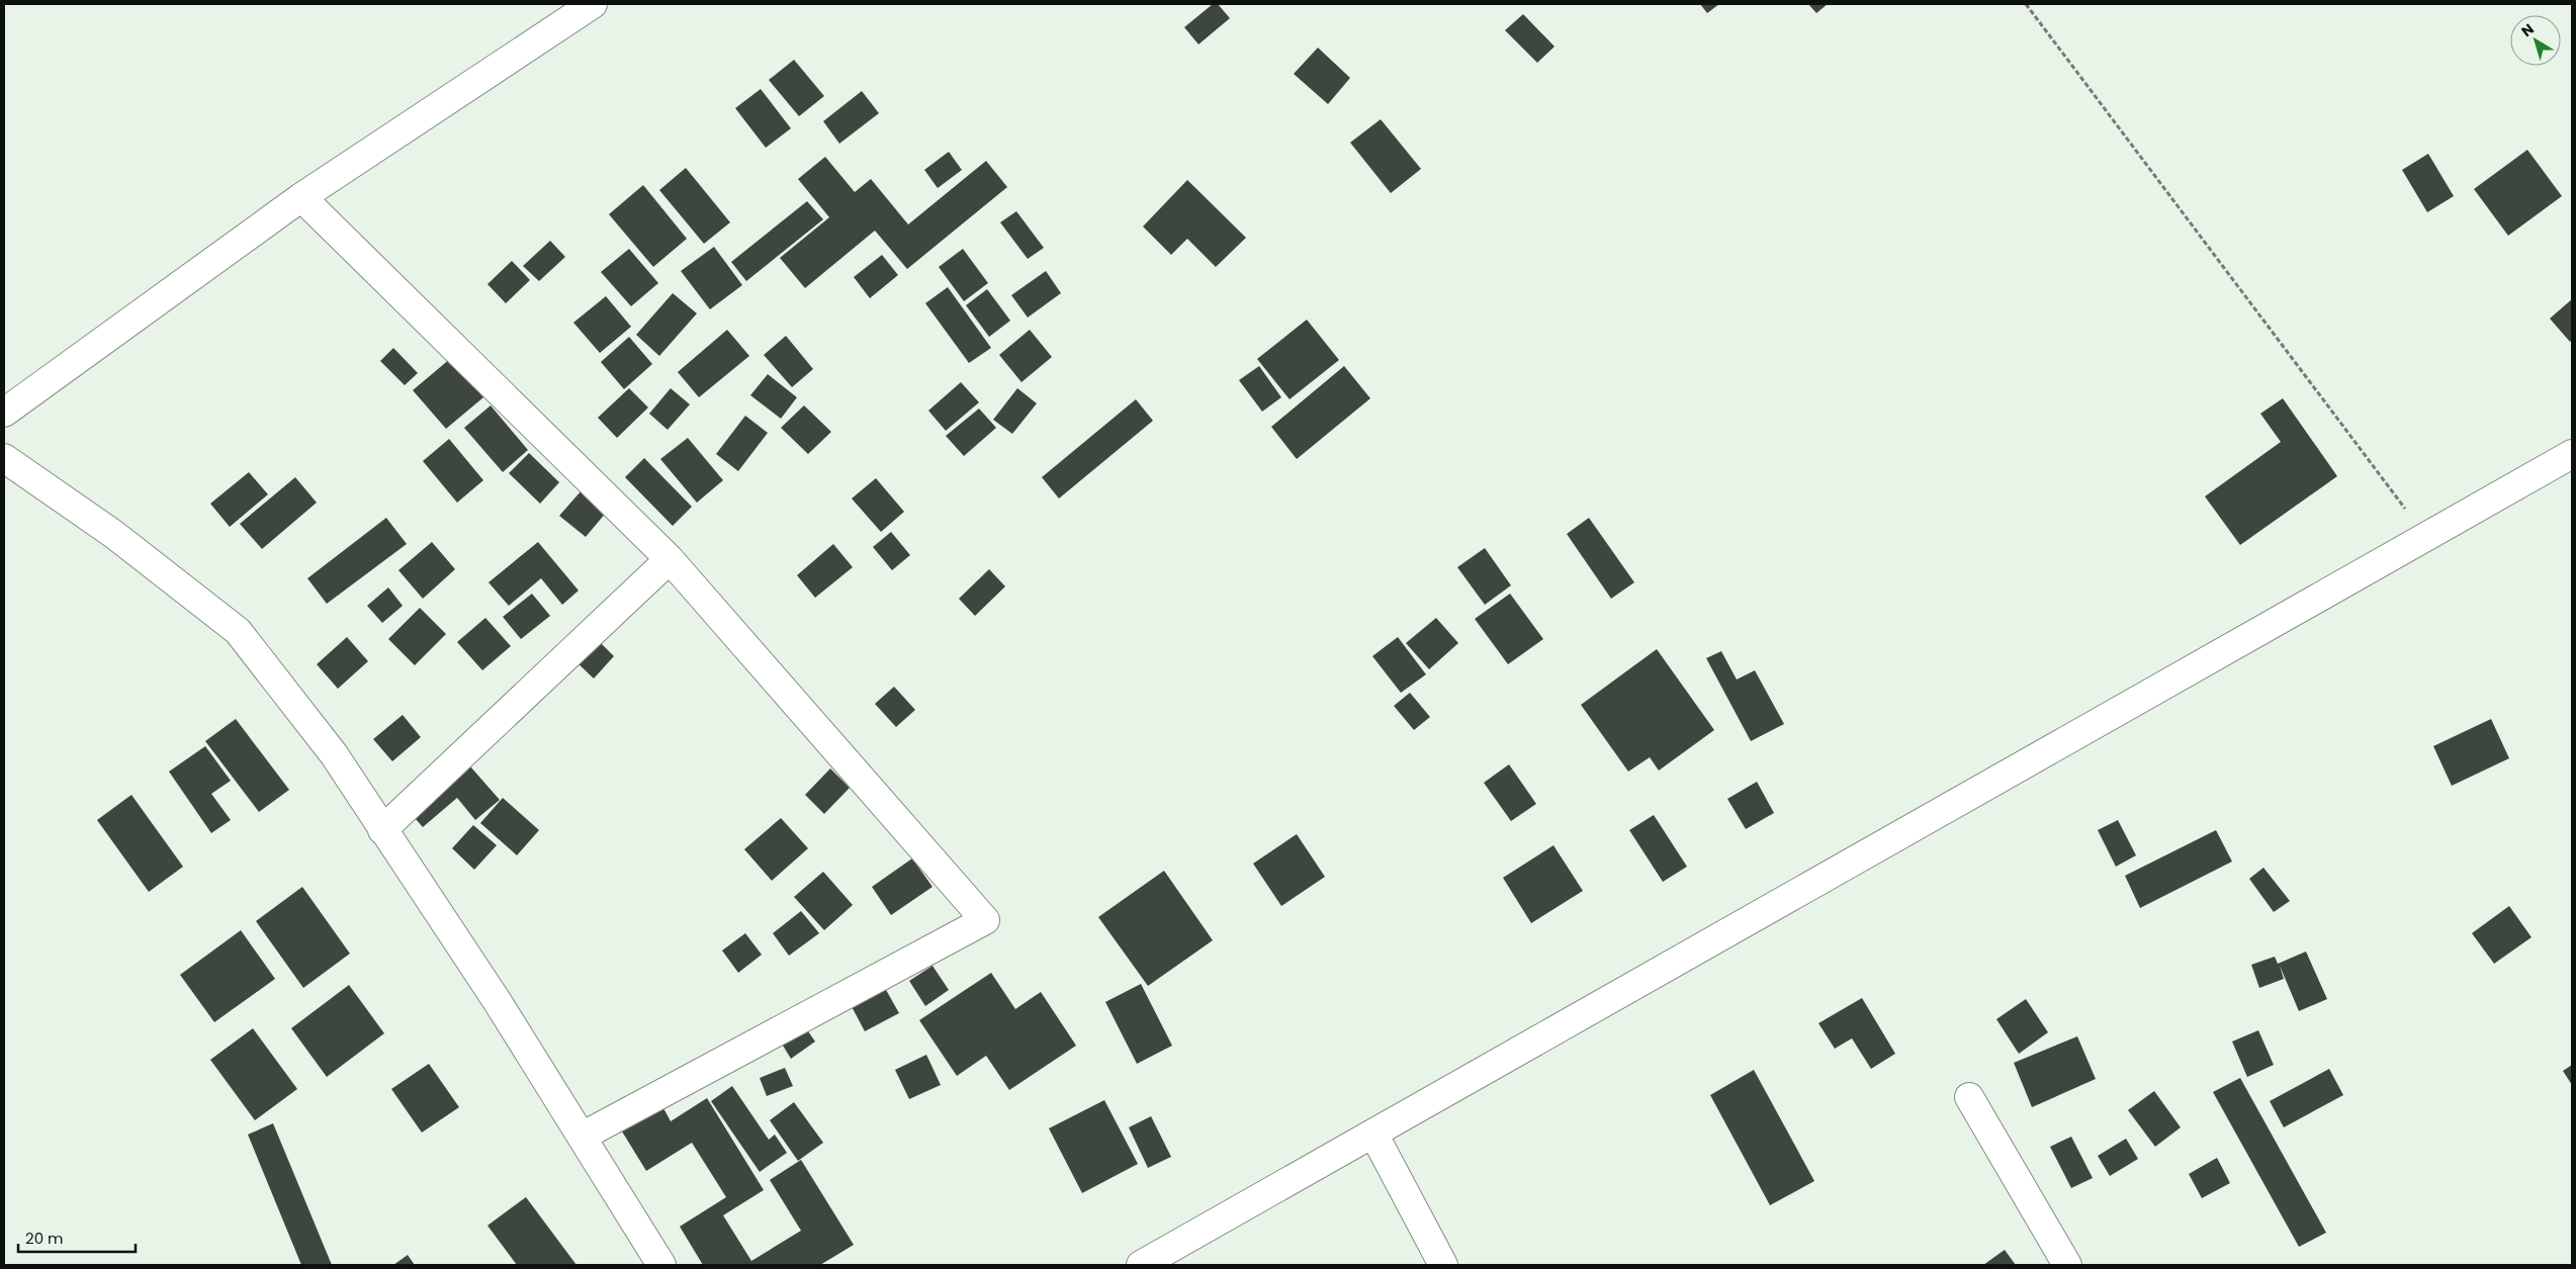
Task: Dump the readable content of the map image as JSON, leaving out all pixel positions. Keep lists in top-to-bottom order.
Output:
{
  "scale_bar": "20 m",
  "north": "top left"
}
